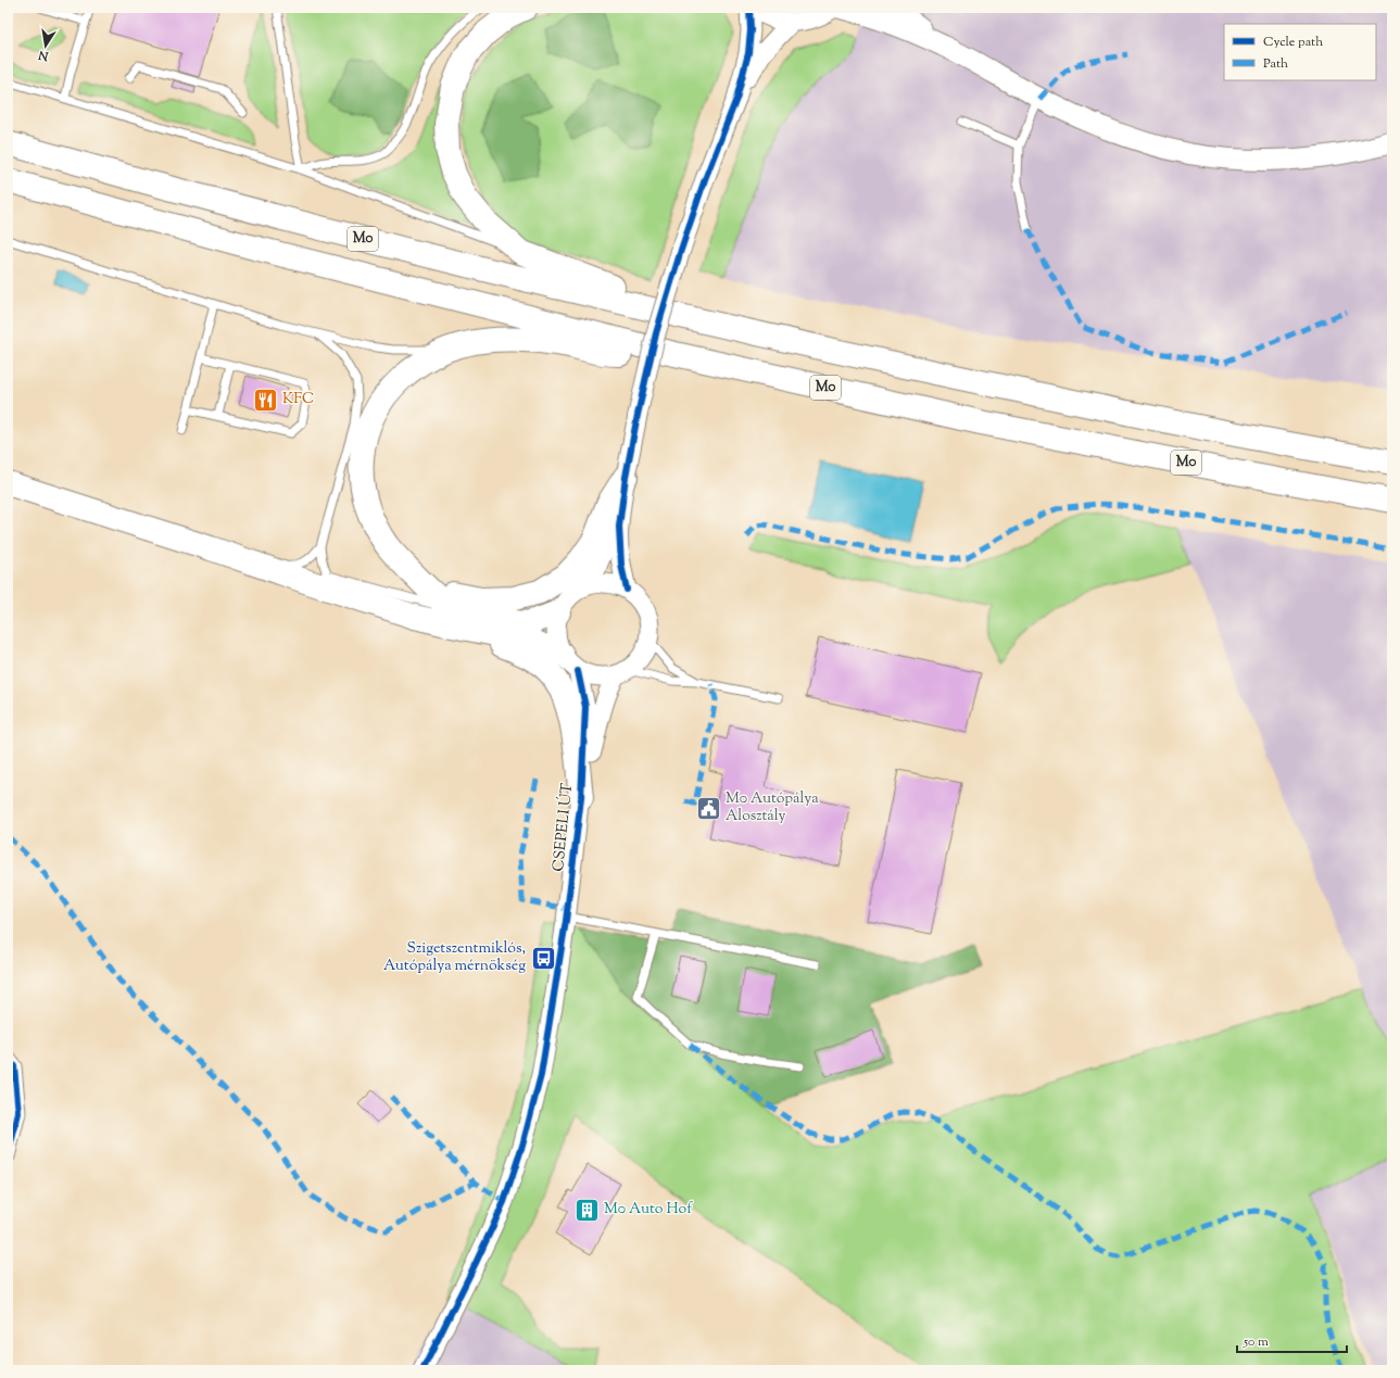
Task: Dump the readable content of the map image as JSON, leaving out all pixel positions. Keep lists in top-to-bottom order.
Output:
{
  "streets": {
    "highway": ["M0"],
    "street": ["CSEPELI ÚT"]
  },
  "places": {
    "restaurant": ["KFC"],
    "public building": ["M0 Autópálya Alosztály"],
    "bus stop": ["Szigetszentmiklós, Autópálya mérnökség"],
    "building": ["M0 Auto Hof"]
  },
  "legend": ["Cycle path", "Path"],
  "scale_bar": "50 m",
  "north": "bottom"
}
